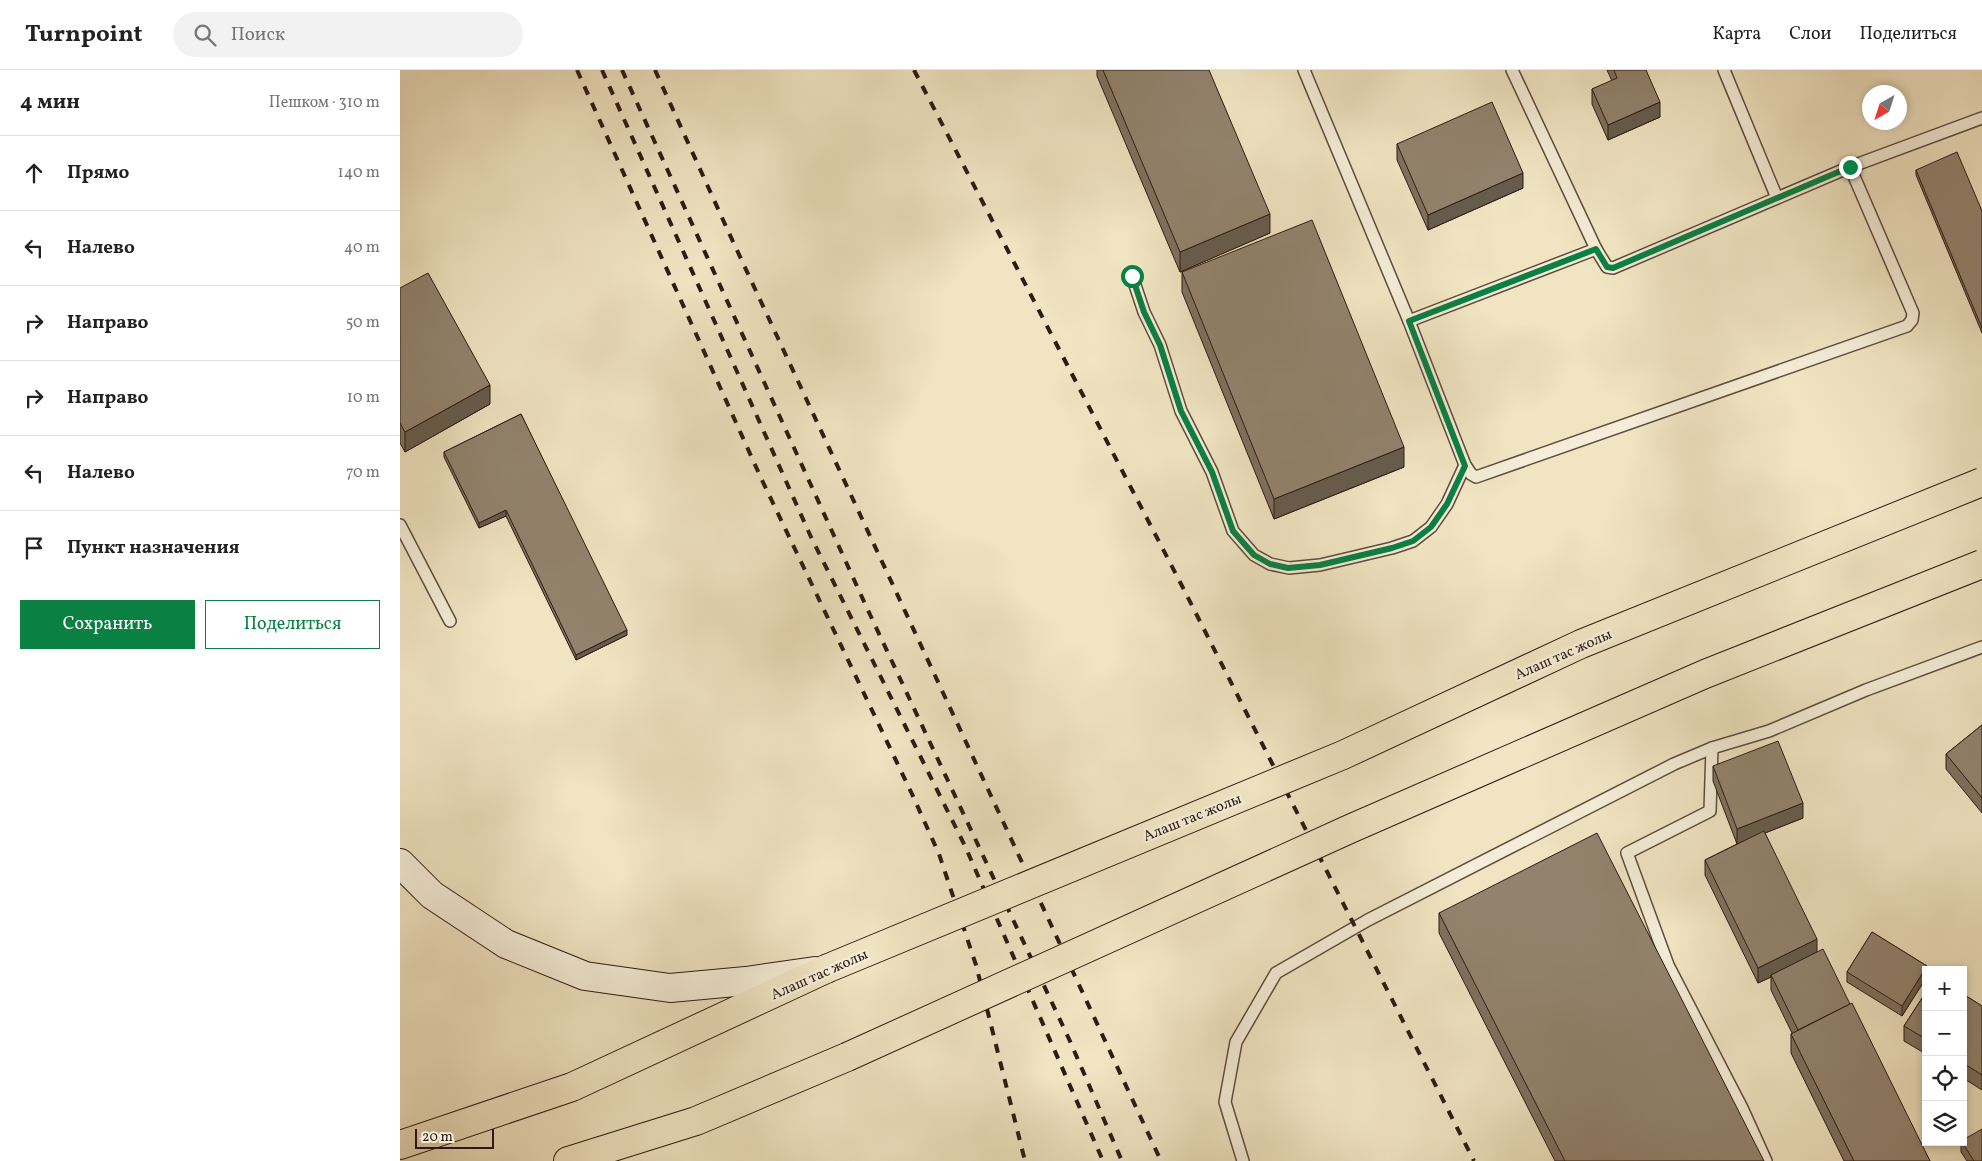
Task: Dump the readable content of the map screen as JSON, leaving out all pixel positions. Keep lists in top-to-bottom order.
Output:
{
  "streets": {
    "main road": ["Алаш тас жолы"]
  },
  "scale_bar": "20 m",
  "north": "bottom left",
  "page": {
    "header": "Turnpoint",
    "search": "Поиск",
    "nav": ["Карта", "Слои", "Поделиться"],
    "heading": ["4 мин", "Пешком · 310 m"],
    "list": [
      ["Прямо", "140 m"],
      ["Налево", "40 m"],
      ["Направо", "50 m"],
      ["Направо", "10 m"],
      ["Налево", "70 m"],
      "Пункт назначения"
    ],
    "buttons": ["Сохранить", "Поделиться"],
    "map_buttons": ["+", "−"],
    "scale": "20 m"
  }
}
